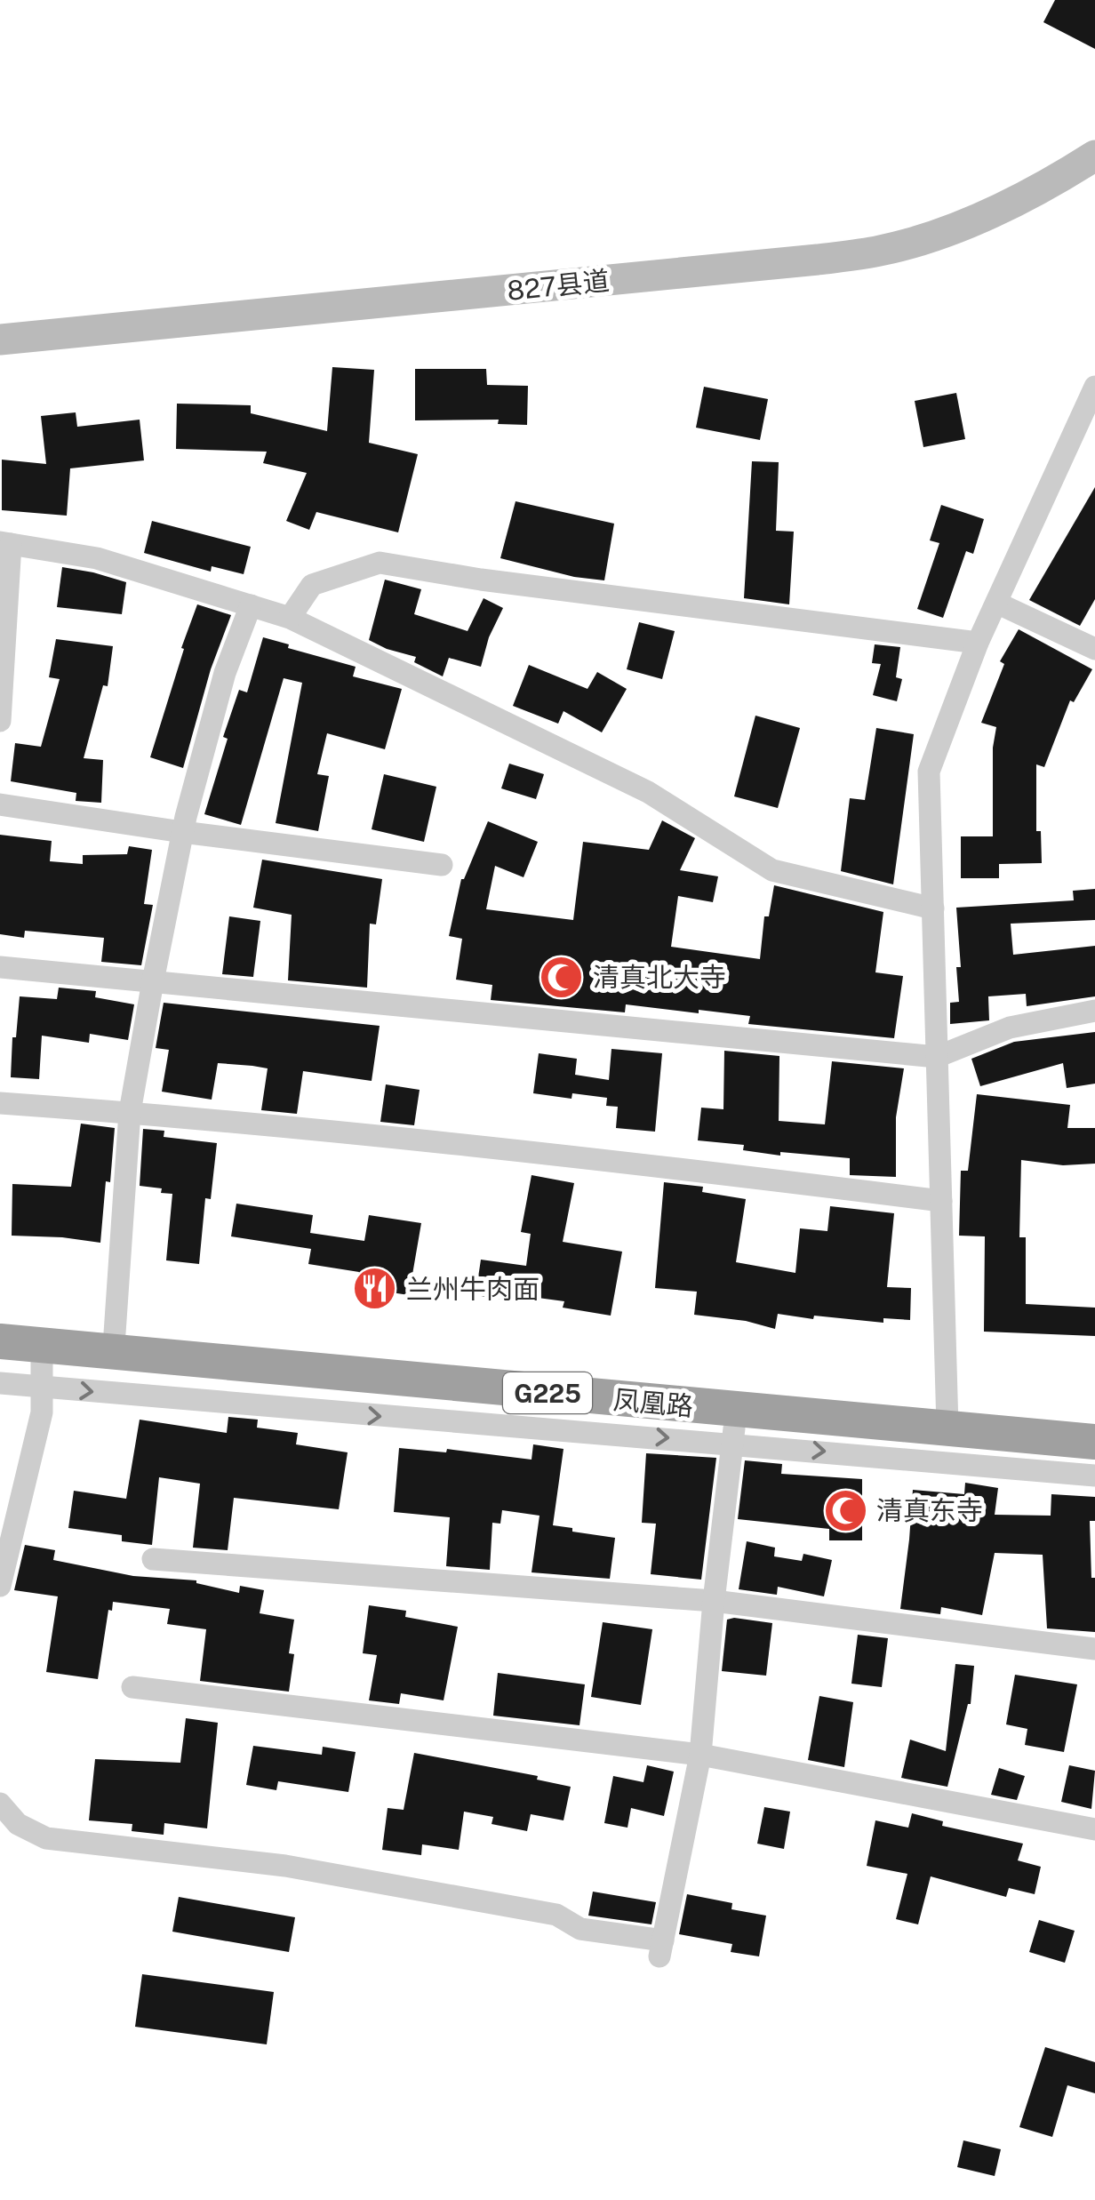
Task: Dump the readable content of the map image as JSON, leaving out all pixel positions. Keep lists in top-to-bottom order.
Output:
{
  "streets": {
    "highway": ["G225", "凤凰路"],
    "main road": ["827县道"]
  },
  "places": {
    "mosque": ["清真北大寺", "清真东寺"],
    "restaurant": ["兰州牛肉面"]
  }
}
